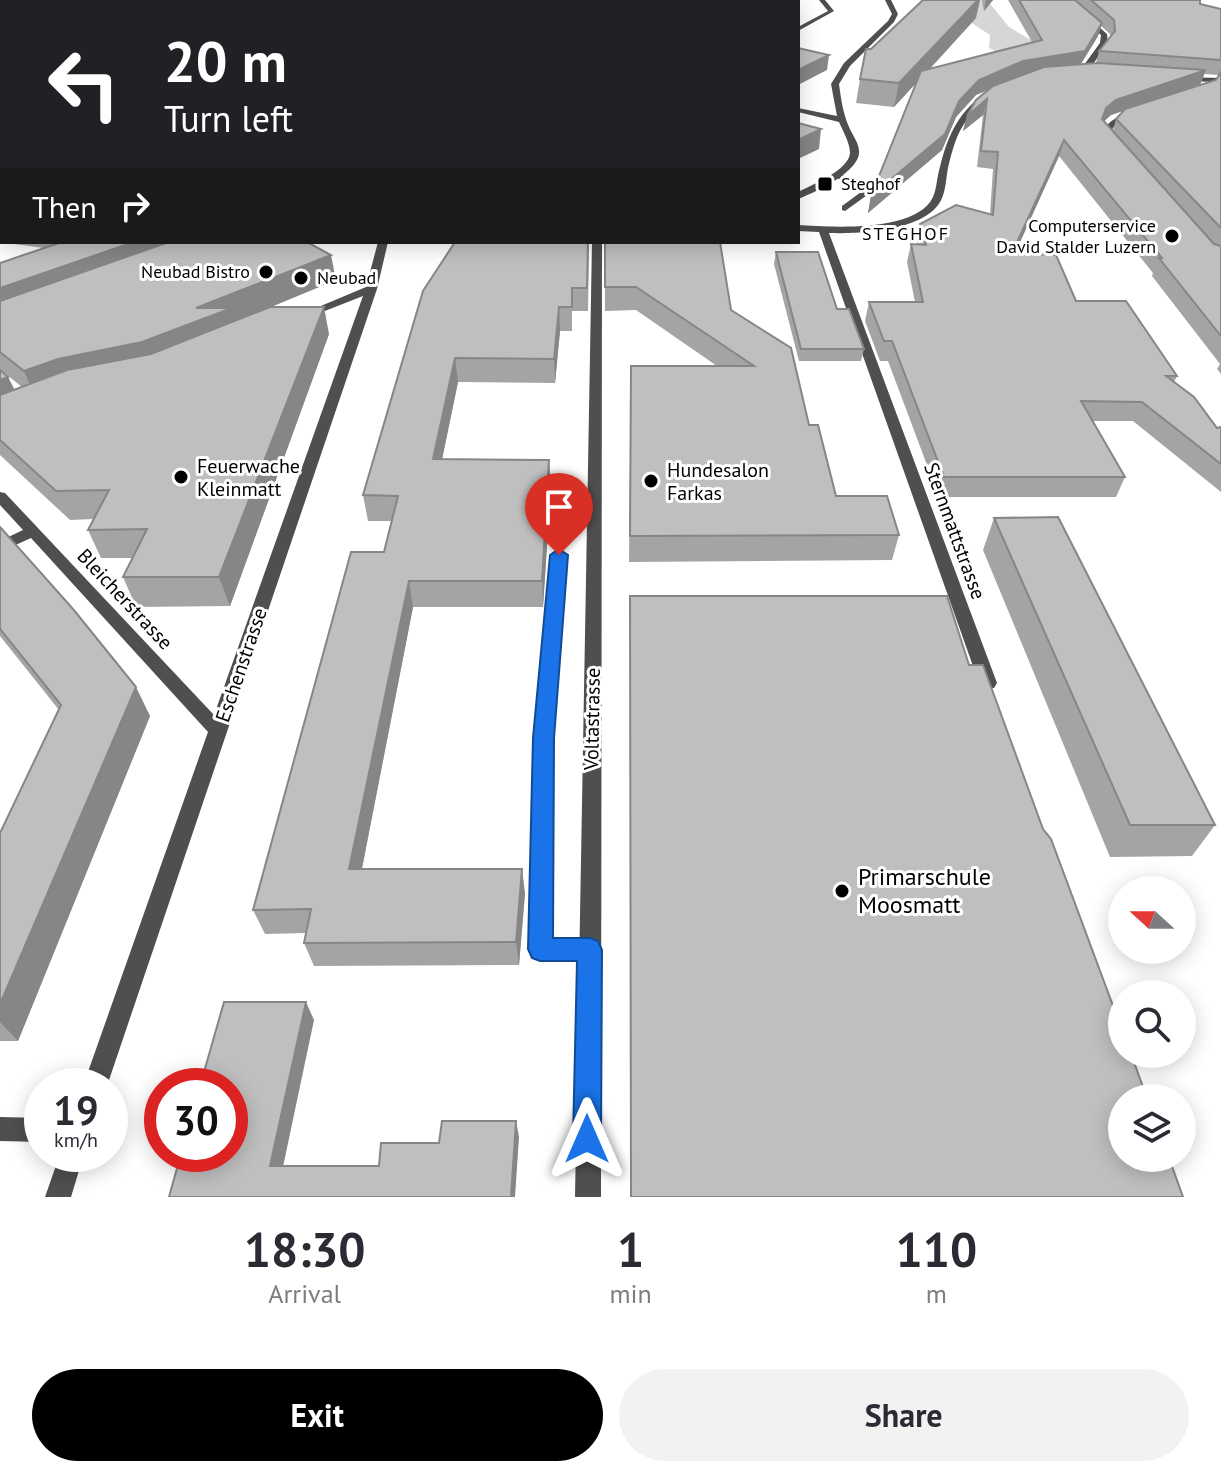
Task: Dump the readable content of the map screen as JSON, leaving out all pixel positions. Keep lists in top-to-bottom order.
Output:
{
  "streets": {
    "street": [
      "Sternmattstrasse",
      "Bleicherstrasse",
      "Eschenstrasse",
      "Voltastrasse"
    ]
  },
  "crossings": [
    ["Bleicherstrasse", "Eschenstrasse"]
  ],
  "districts": ["STEGHOF"],
  "places": {
    "transit": ["Steghof"],
    "other": [
      "Computerservice David Stalder Luzern",
      "Neubad Bistro",
      "Neubad",
      "Feuerwache Kleinmatt",
      "Hundesalon Farkas",
      "Primarschule Moosmatt"
    ]
  },
  "north": "left",
  "page": {
    "turn": ["20 m", "Turn left"],
    "then": "Then",
    "speed": "19 km/h",
    "limit": "30",
    "eta": [
      "18:30",
      "Arrival",
      "1",
      "min",
      "110",
      "m"
    ],
    "buttons": ["Exit", "Share"]
  }
}
